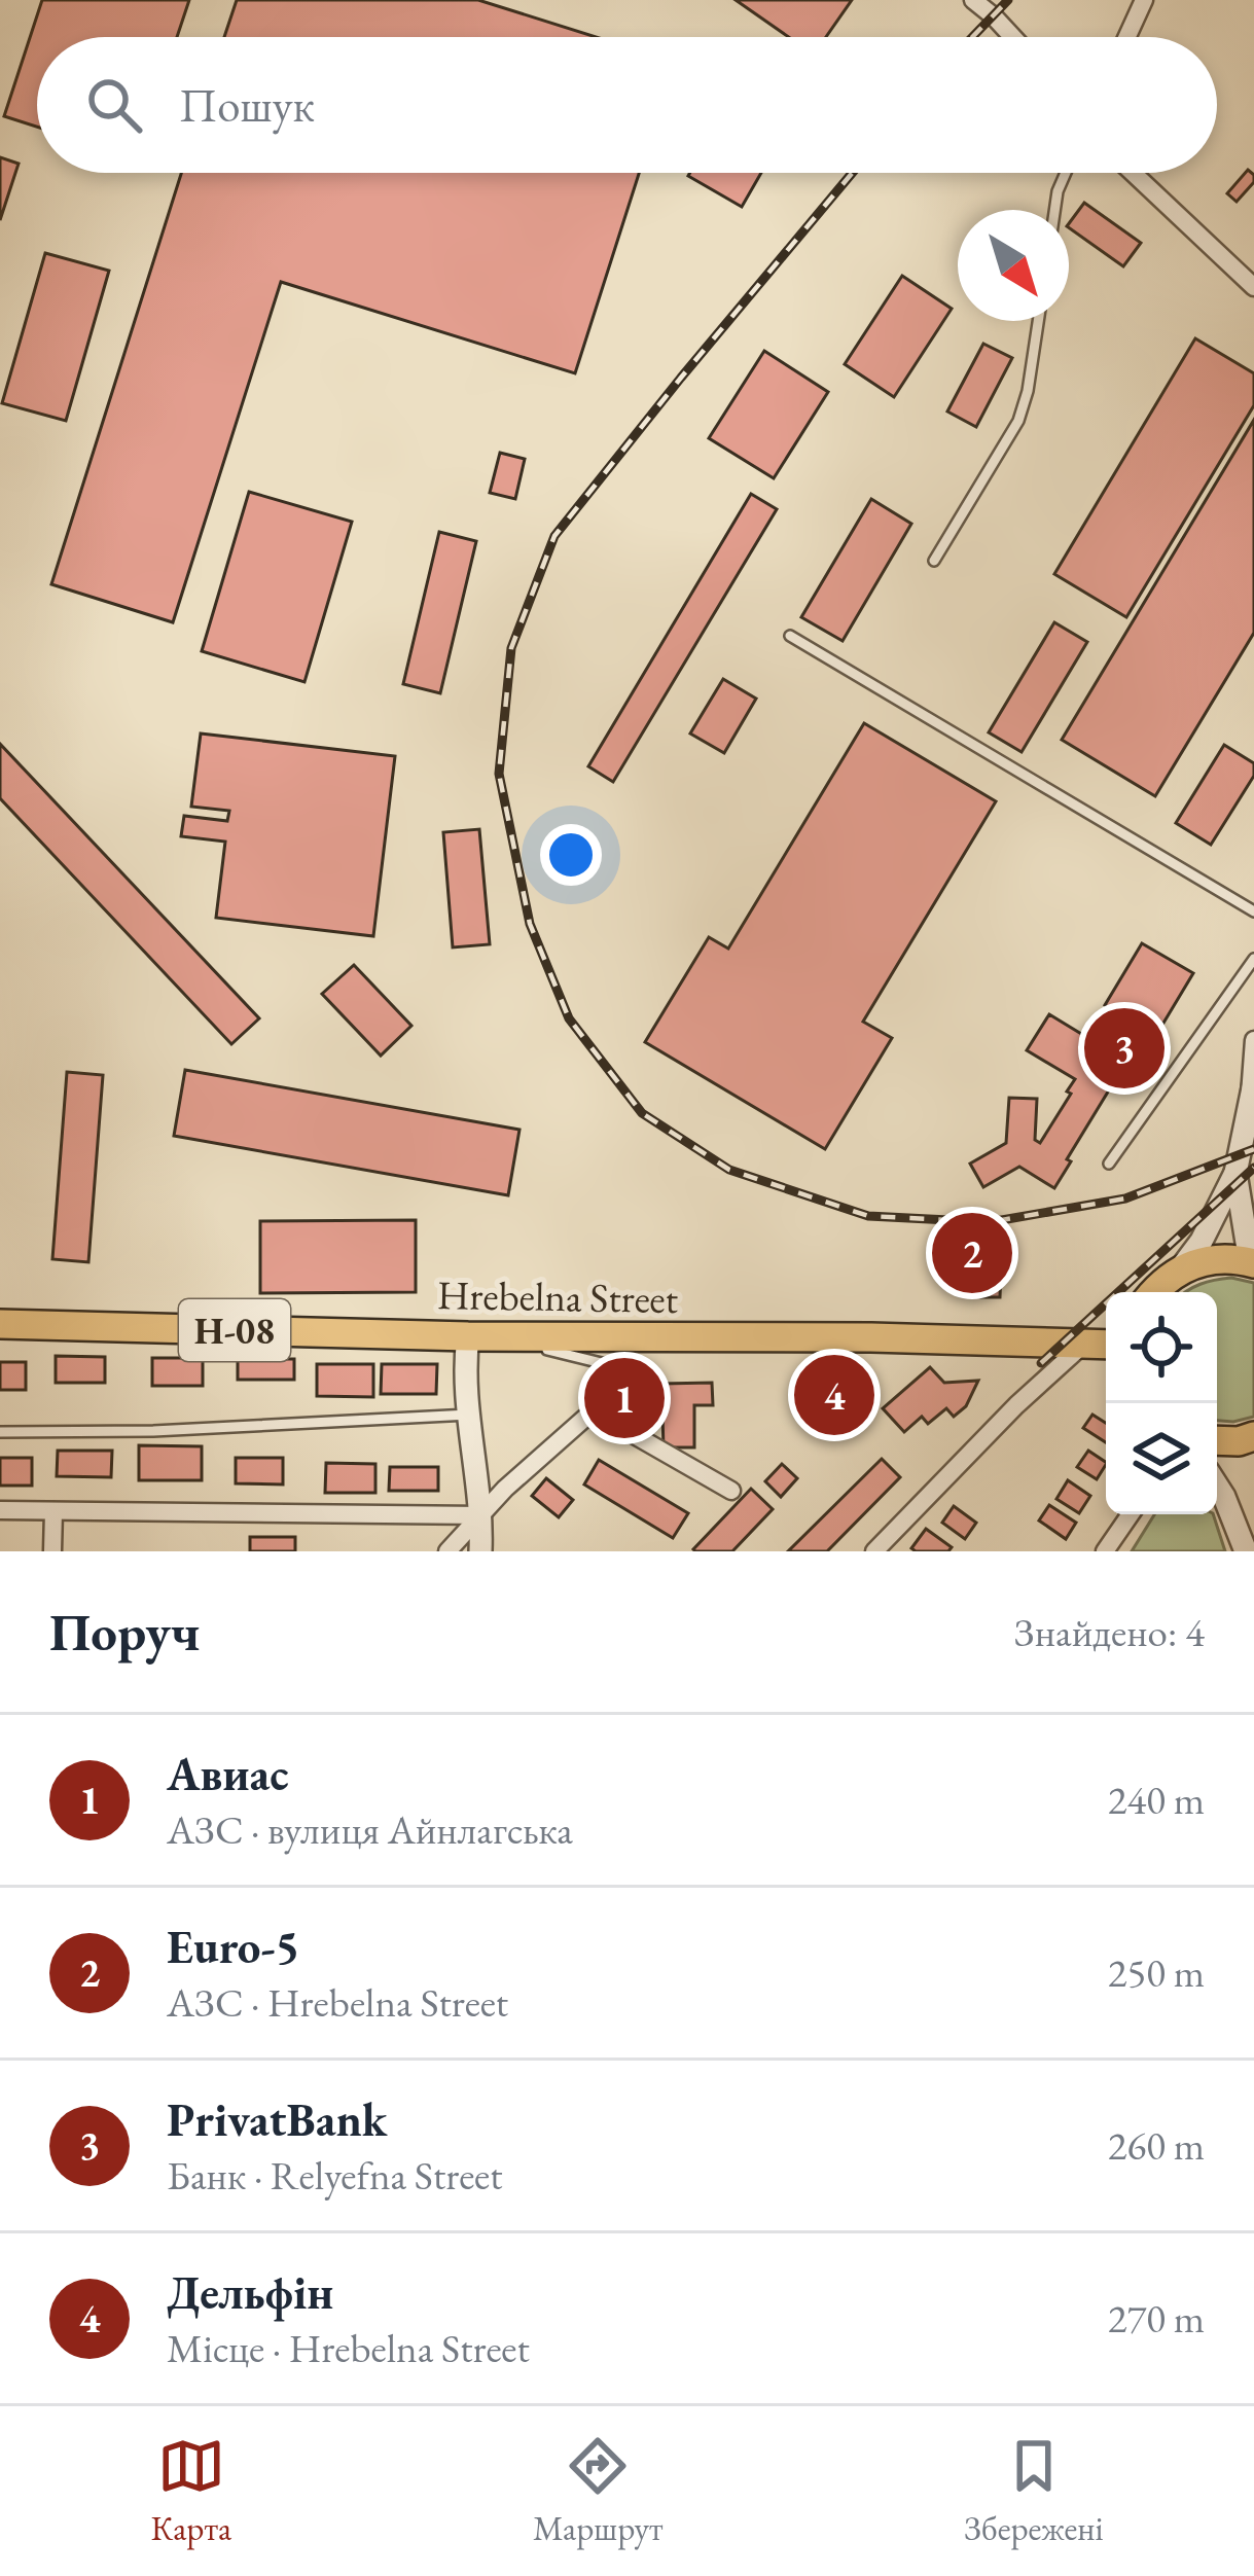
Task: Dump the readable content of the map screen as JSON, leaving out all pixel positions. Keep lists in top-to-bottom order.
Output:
{
  "streets": {
    "main road": ["Hrebelna Street", "Н-08"]
  },
  "north": "bottom right",
  "page": {
    "search": "Пошук",
    "pins": [
      "3",
      "2",
      "4",
      "1"
    ],
    "heading": ["Поруч", "Знайдено: 4"],
    "list": [
      {
        "mark": "1",
        "name": "Авиас",
        "note": "АЗС · вулиця Айнлагська",
        "value": "240 m"
      },
      {
        "mark": "2",
        "name": "Euro-5",
        "note": "АЗС · Hrebelna Street",
        "value": "250 m"
      },
      {
        "mark": "3",
        "name": "PrivatBank",
        "note": "Банк · Relyefna Street",
        "value": "260 m"
      },
      {
        "mark": "4",
        "name": "Дельфін",
        "note": "Місце · Hrebelna Street",
        "value": "270 m"
      }
    ],
    "nav": ["Карта", "Маршрут", "Збережені"]
  }
}
